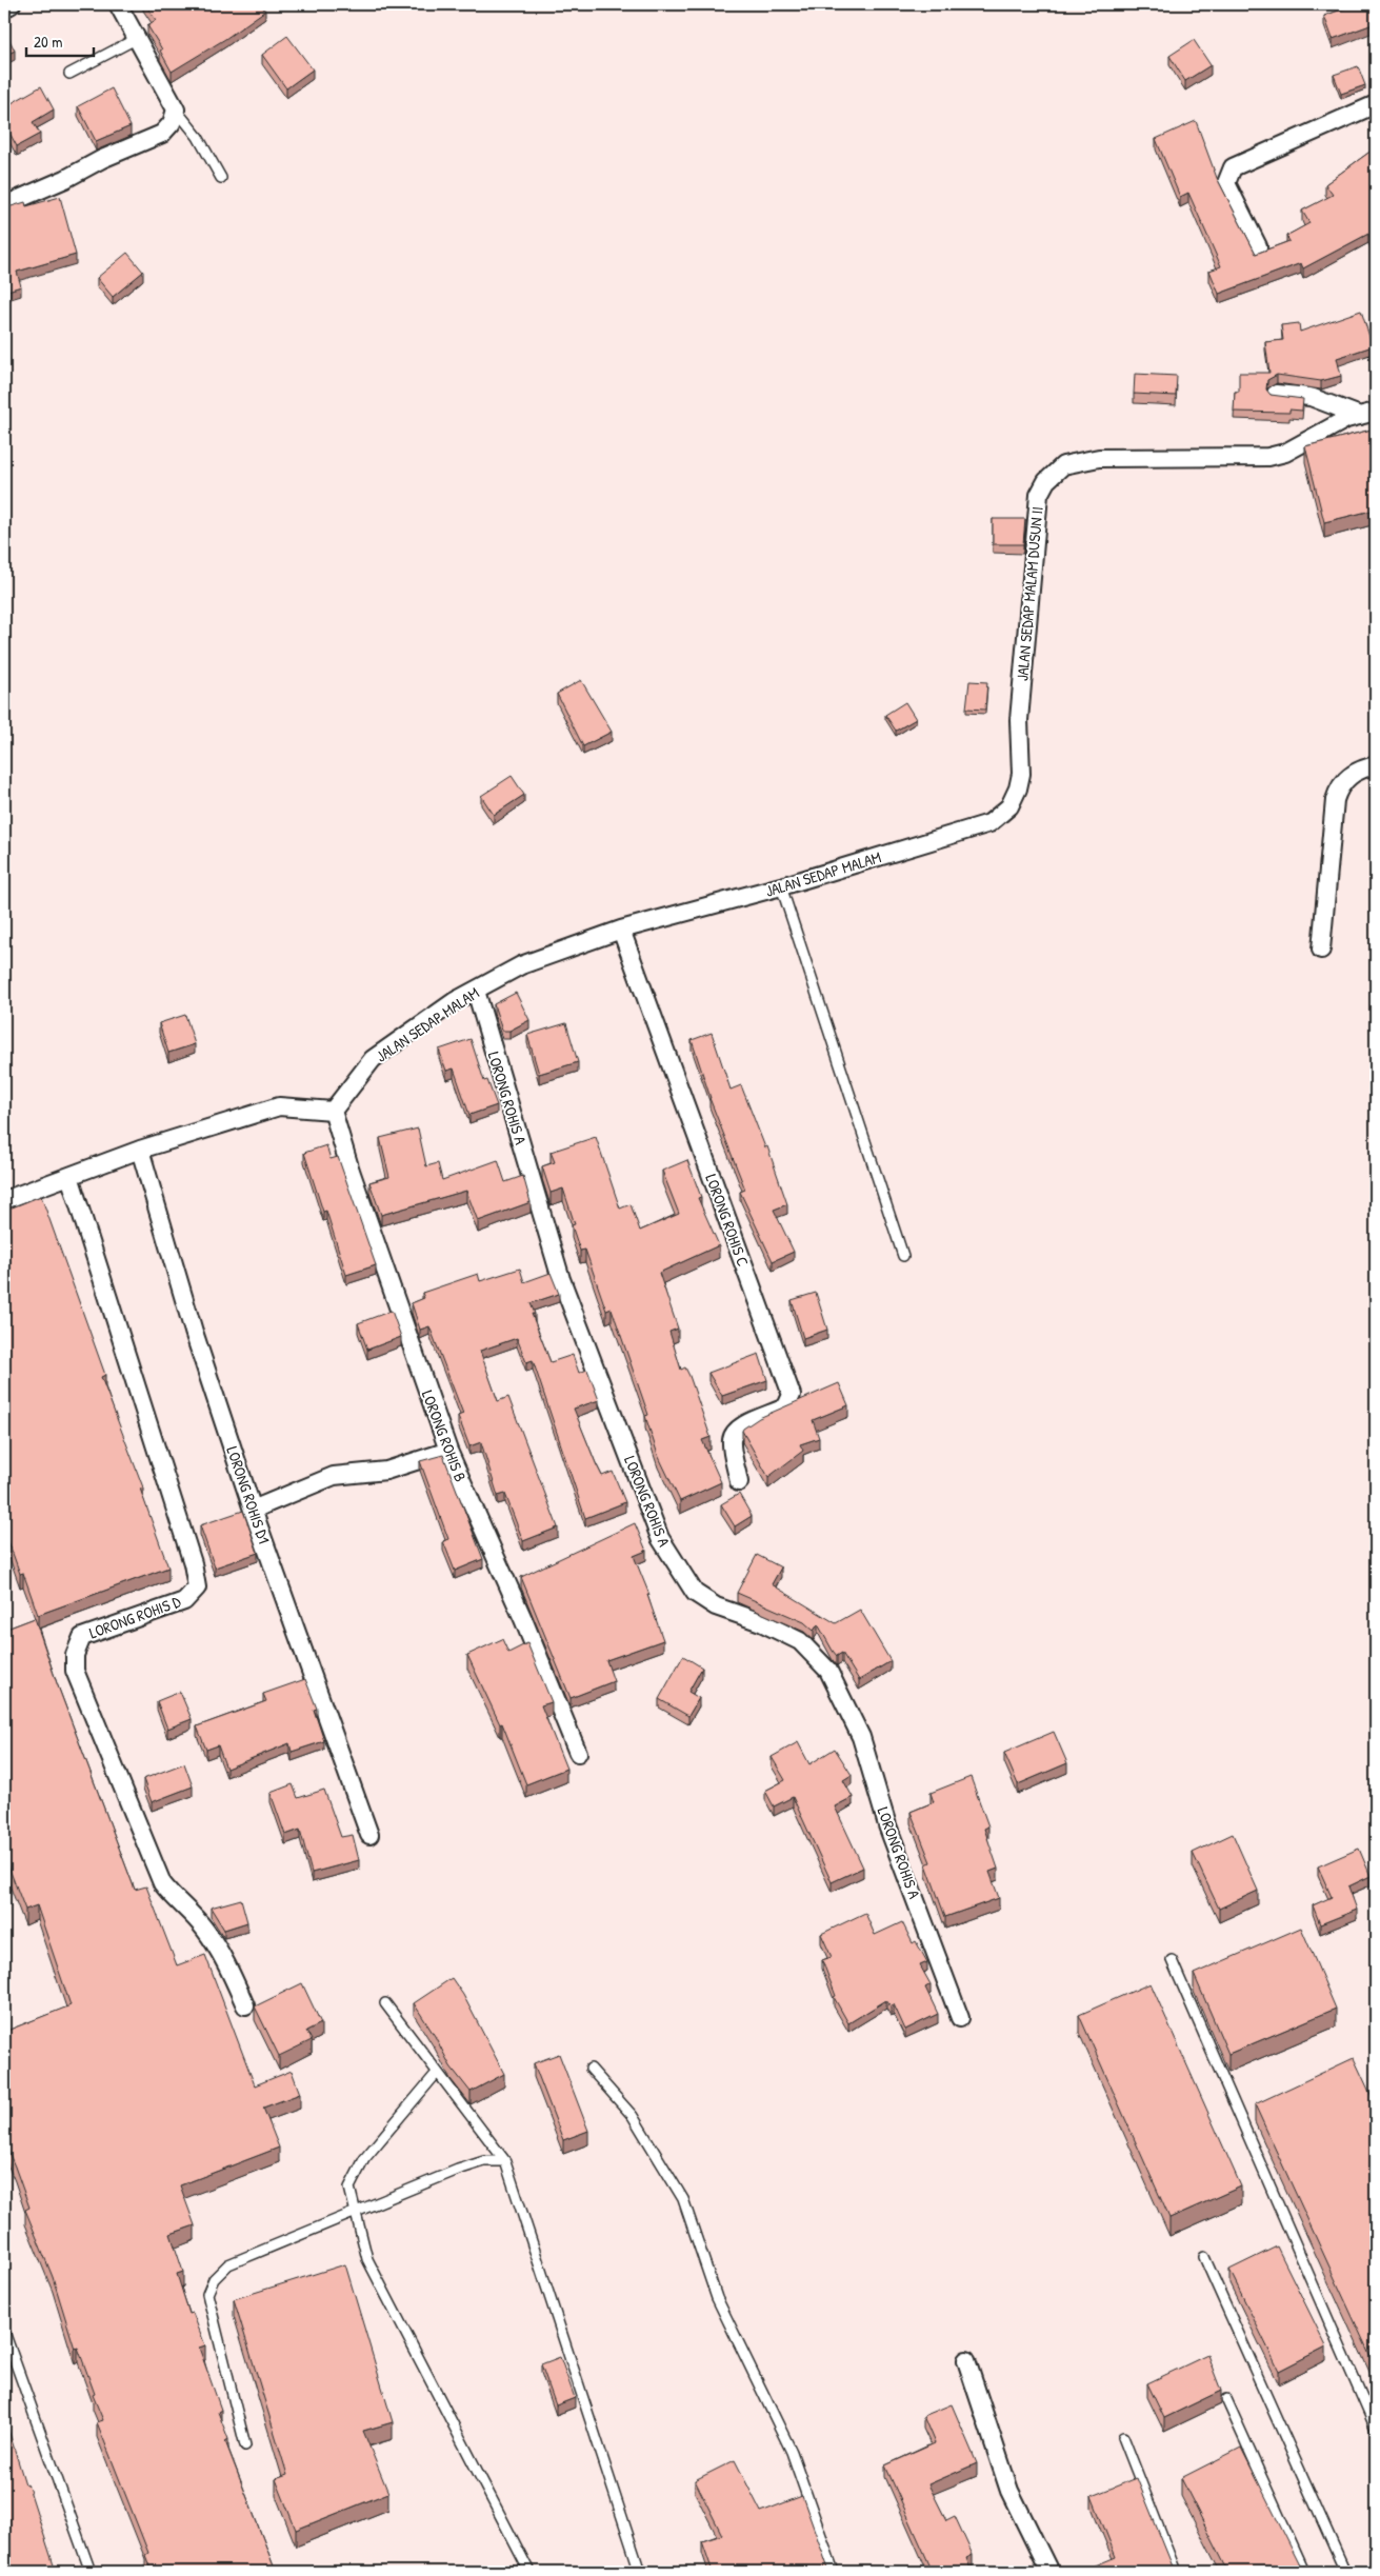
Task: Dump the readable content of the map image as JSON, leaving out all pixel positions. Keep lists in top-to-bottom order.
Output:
{
  "streets": {
    "street": [
      "JALAN SEDAP MALAM DUSUN II",
      "JALAN SEDAP MALAM",
      "LORONG ROHIS A",
      "LORONG ROHIS C",
      "LORONG ROHIS B",
      "LORONG ROHIS D1",
      "LORONG ROHIS D"
    ]
  },
  "crossings": [
    ["JALAN SEDAP MALAM DUSUN II", "JALAN SEDAP MALAM"],
    ["JALAN SEDAP MALAM", "LORONG ROHIS A"],
    ["JALAN SEDAP MALAM", "LORONG ROHIS C"],
    ["JALAN SEDAP MALAM", "LORONG ROHIS B"]
  ],
  "scale_bar": "20 m"
}
